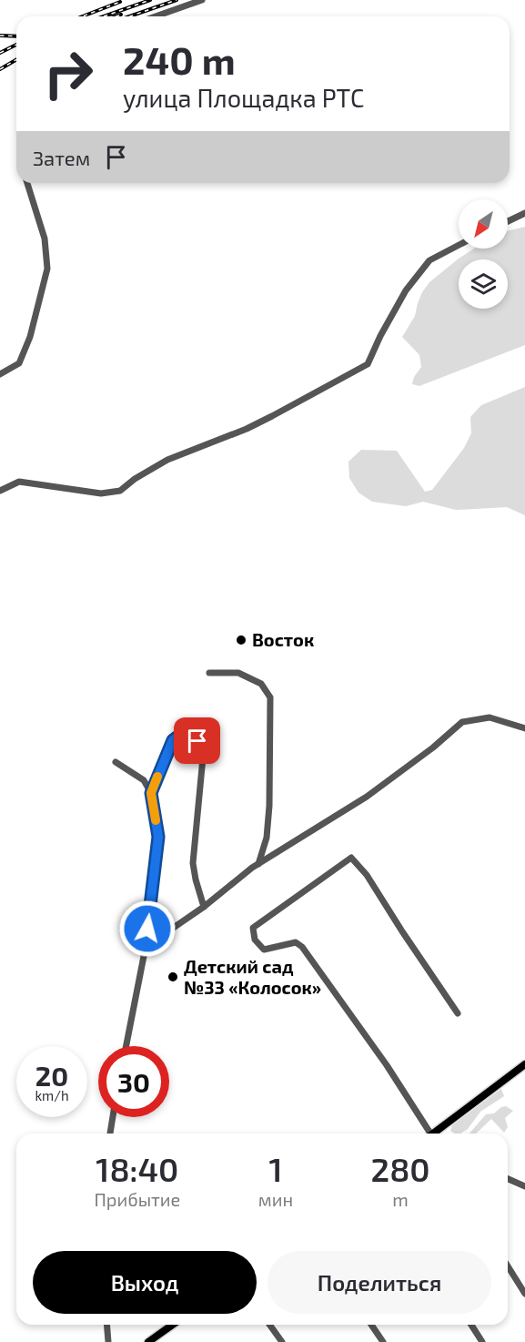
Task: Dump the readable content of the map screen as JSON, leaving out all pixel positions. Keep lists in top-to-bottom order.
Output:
{
  "places": ["Восток", "Детский сад №33 «Колосок»"],
  "north": "bottom left",
  "page": {
    "turn": ["240 m", "улица Площадка РТС"],
    "then": "Затем",
    "speed": "20 km/h",
    "limit": "30",
    "eta": [
      "18:40",
      "Прибытие",
      "1",
      "мин",
      "280",
      "m"
    ],
    "buttons": ["Выход", "Поделиться"]
  }
}
